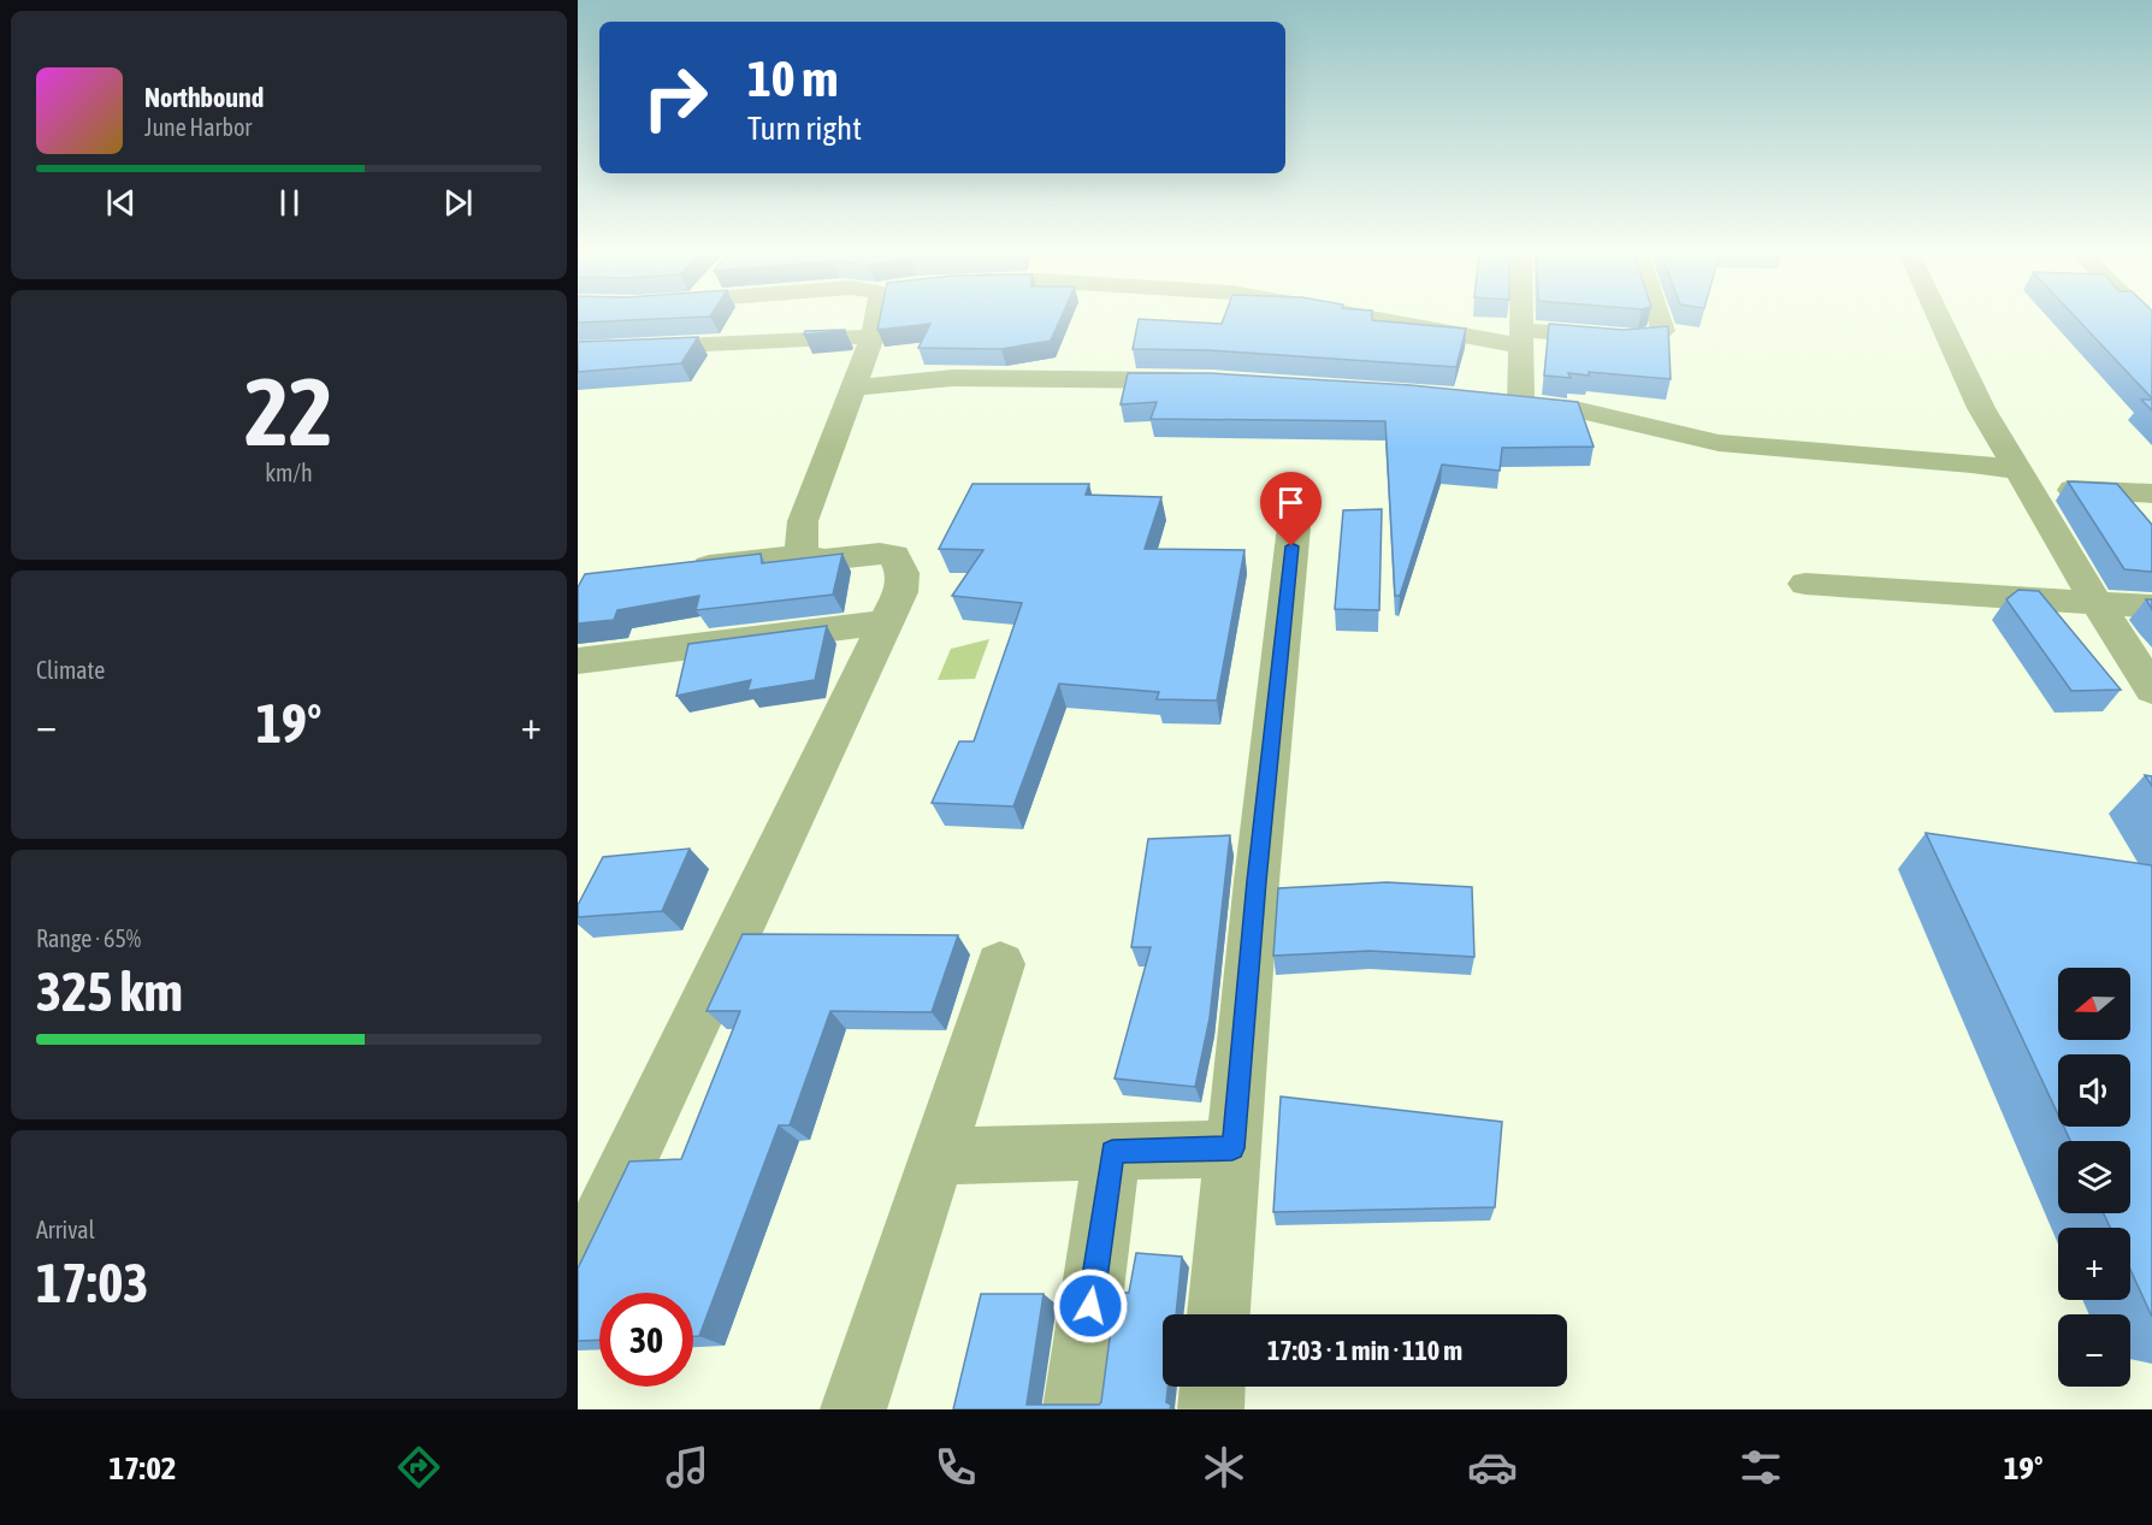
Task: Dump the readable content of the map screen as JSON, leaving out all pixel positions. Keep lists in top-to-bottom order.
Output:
{
  "north": "left",
  "page": {
    "turn": ["10 m", "Turn right"],
    "song": ["Northbound", "June Harbor"],
    "tile": [
      ["22", "km/h"],
      "Climate",
      ["Range · 65%", "325 km"],
      ["Arrival", "17:03"]
    ],
    "heat": ["−", "19°", "+"],
    "map_buttons": ["+", "−"],
    "limit": "30",
    "trip": "17:03 · 1 min · 110 m",
    "tabs": ["17:02", "19°"]
  }
}
